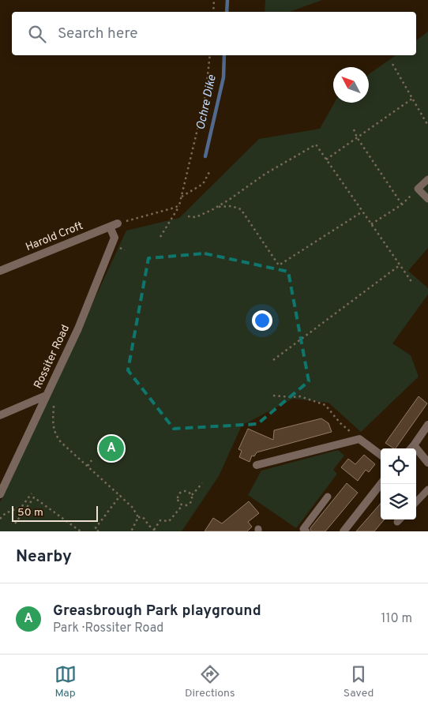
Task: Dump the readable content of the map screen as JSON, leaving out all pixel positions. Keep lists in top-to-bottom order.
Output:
{
  "streets": {
    "street": ["Harold Croft", "Rossiter Road"]
  },
  "crossings": [
    ["Harold Croft", "Rossiter Road"]
  ],
  "water": ["Ochre Dike"],
  "scale_bar": "50 m",
  "north": "top left",
  "page": {
    "search": "Search here",
    "pins": "A",
    "scale": "50 m",
    "heading": "Nearby",
    "list": [
      {
        "mark": "A",
        "name": "Greasbrough Park playground",
        "note": "Park · Rossiter Road",
        "value": "110 m"
      }
    ],
    "nav": ["Map", "Directions", "Saved"]
  }
}
